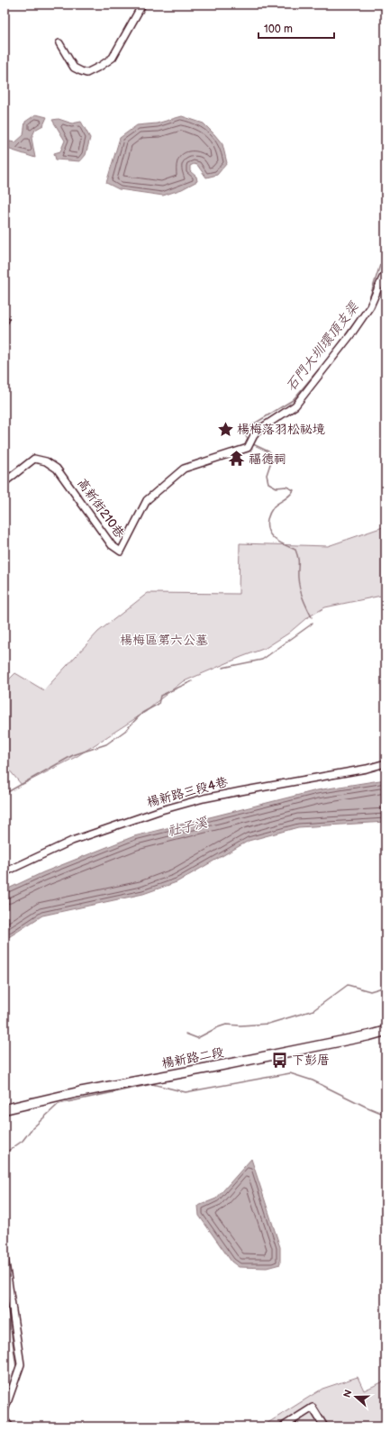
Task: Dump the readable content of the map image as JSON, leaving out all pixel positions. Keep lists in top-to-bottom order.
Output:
{
  "streets": {
    "main road": ["楊新路二段"],
    "street": ["高新街210巷", "楊新路三段4巷"]
  },
  "water": ["石門大圳環頂支渠", "社子溪"],
  "parks": ["楊梅區第六公墓"],
  "places": {
    "place": ["楊梅落羽松祕境"],
    "temple": ["福德祠"],
    "bus stop": ["下彭厝"]
  },
  "scale_bar": "100 m",
  "north": "left"
}
